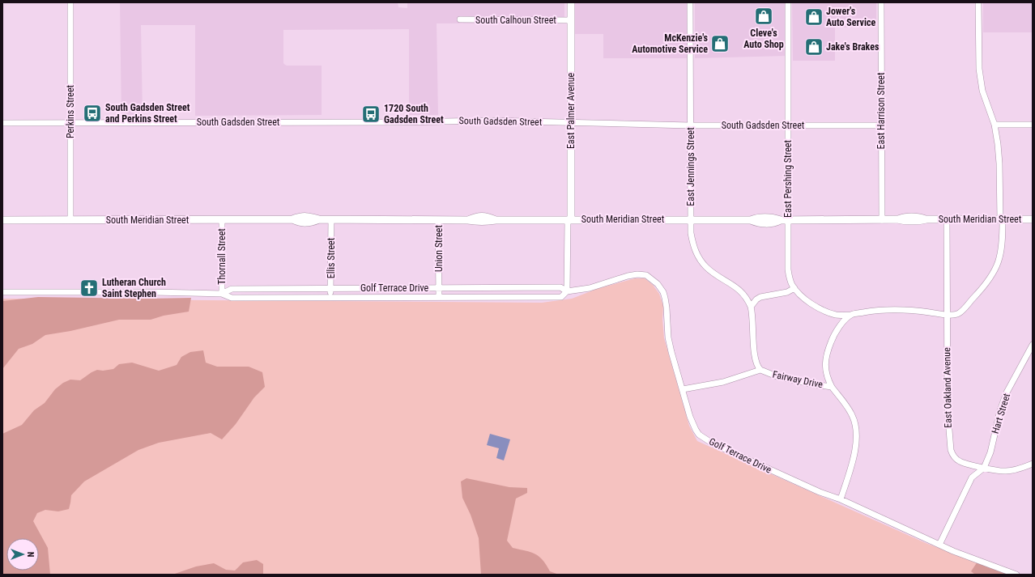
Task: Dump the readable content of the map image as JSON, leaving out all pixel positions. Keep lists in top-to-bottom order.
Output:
{
  "streets": {
    "street": [
      "South Calhoun Street",
      "East Palmer Avenue",
      "East Harrison Street",
      "Perkins Street",
      "South Gadsden Street",
      "East Jennings Street",
      "East Pershing Street",
      "South Meridian Street",
      "Union Street",
      "Thornall Street",
      "Ellis Street",
      "Golf Terrace Drive",
      "Fairway Drive",
      "East Oakland Avenue",
      "Hart Street"
    ]
  },
  "crossings": [
    ["South Calhoun Street", "East Palmer Avenue"],
    ["East Palmer Avenue", "South Gadsden Street"],
    ["East Palmer Avenue", "South Meridian Street"],
    ["East Palmer Avenue", "Golf Terrace Drive"],
    ["East Harrison Street", "South Gadsden Street"],
    ["East Harrison Street", "South Meridian Street"],
    ["Perkins Street", "South Gadsden Street"],
    ["Perkins Street", "South Meridian Street"],
    ["South Gadsden Street", "East Jennings Street"],
    ["South Gadsden Street", "East Pershing Street"],
    ["East Jennings Street", "South Meridian Street"],
    ["East Jennings Street", "Fairway Drive"],
    ["East Pershing Street", "South Meridian Street"],
    ["East Pershing Street", "East Oakland Avenue"],
    ["South Meridian Street", "Union Street"],
    ["South Meridian Street", "Thornall Street"],
    ["South Meridian Street", "Ellis Street"],
    ["Union Street", "Golf Terrace Drive"],
    ["Thornall Street", "Golf Terrace Drive"],
    ["Ellis Street", "Golf Terrace Drive"],
    ["Golf Terrace Drive", "Fairway Drive"],
    ["East Oakland Avenue", "Hart Street"]
  ],
  "places": {
    "shop": [
      "Cleve's Auto Shop",
      "Jower's Auto Service",
      "McKenzie's Automotive Service",
      "Jake's Brakes"
    ],
    "bus stop": ["South Gadsden Street and Perkins Street", "1720 South Gadsden Street"],
    "church": ["Lutheran Church Saint Stephen"]
  },
  "north": "right"
}
